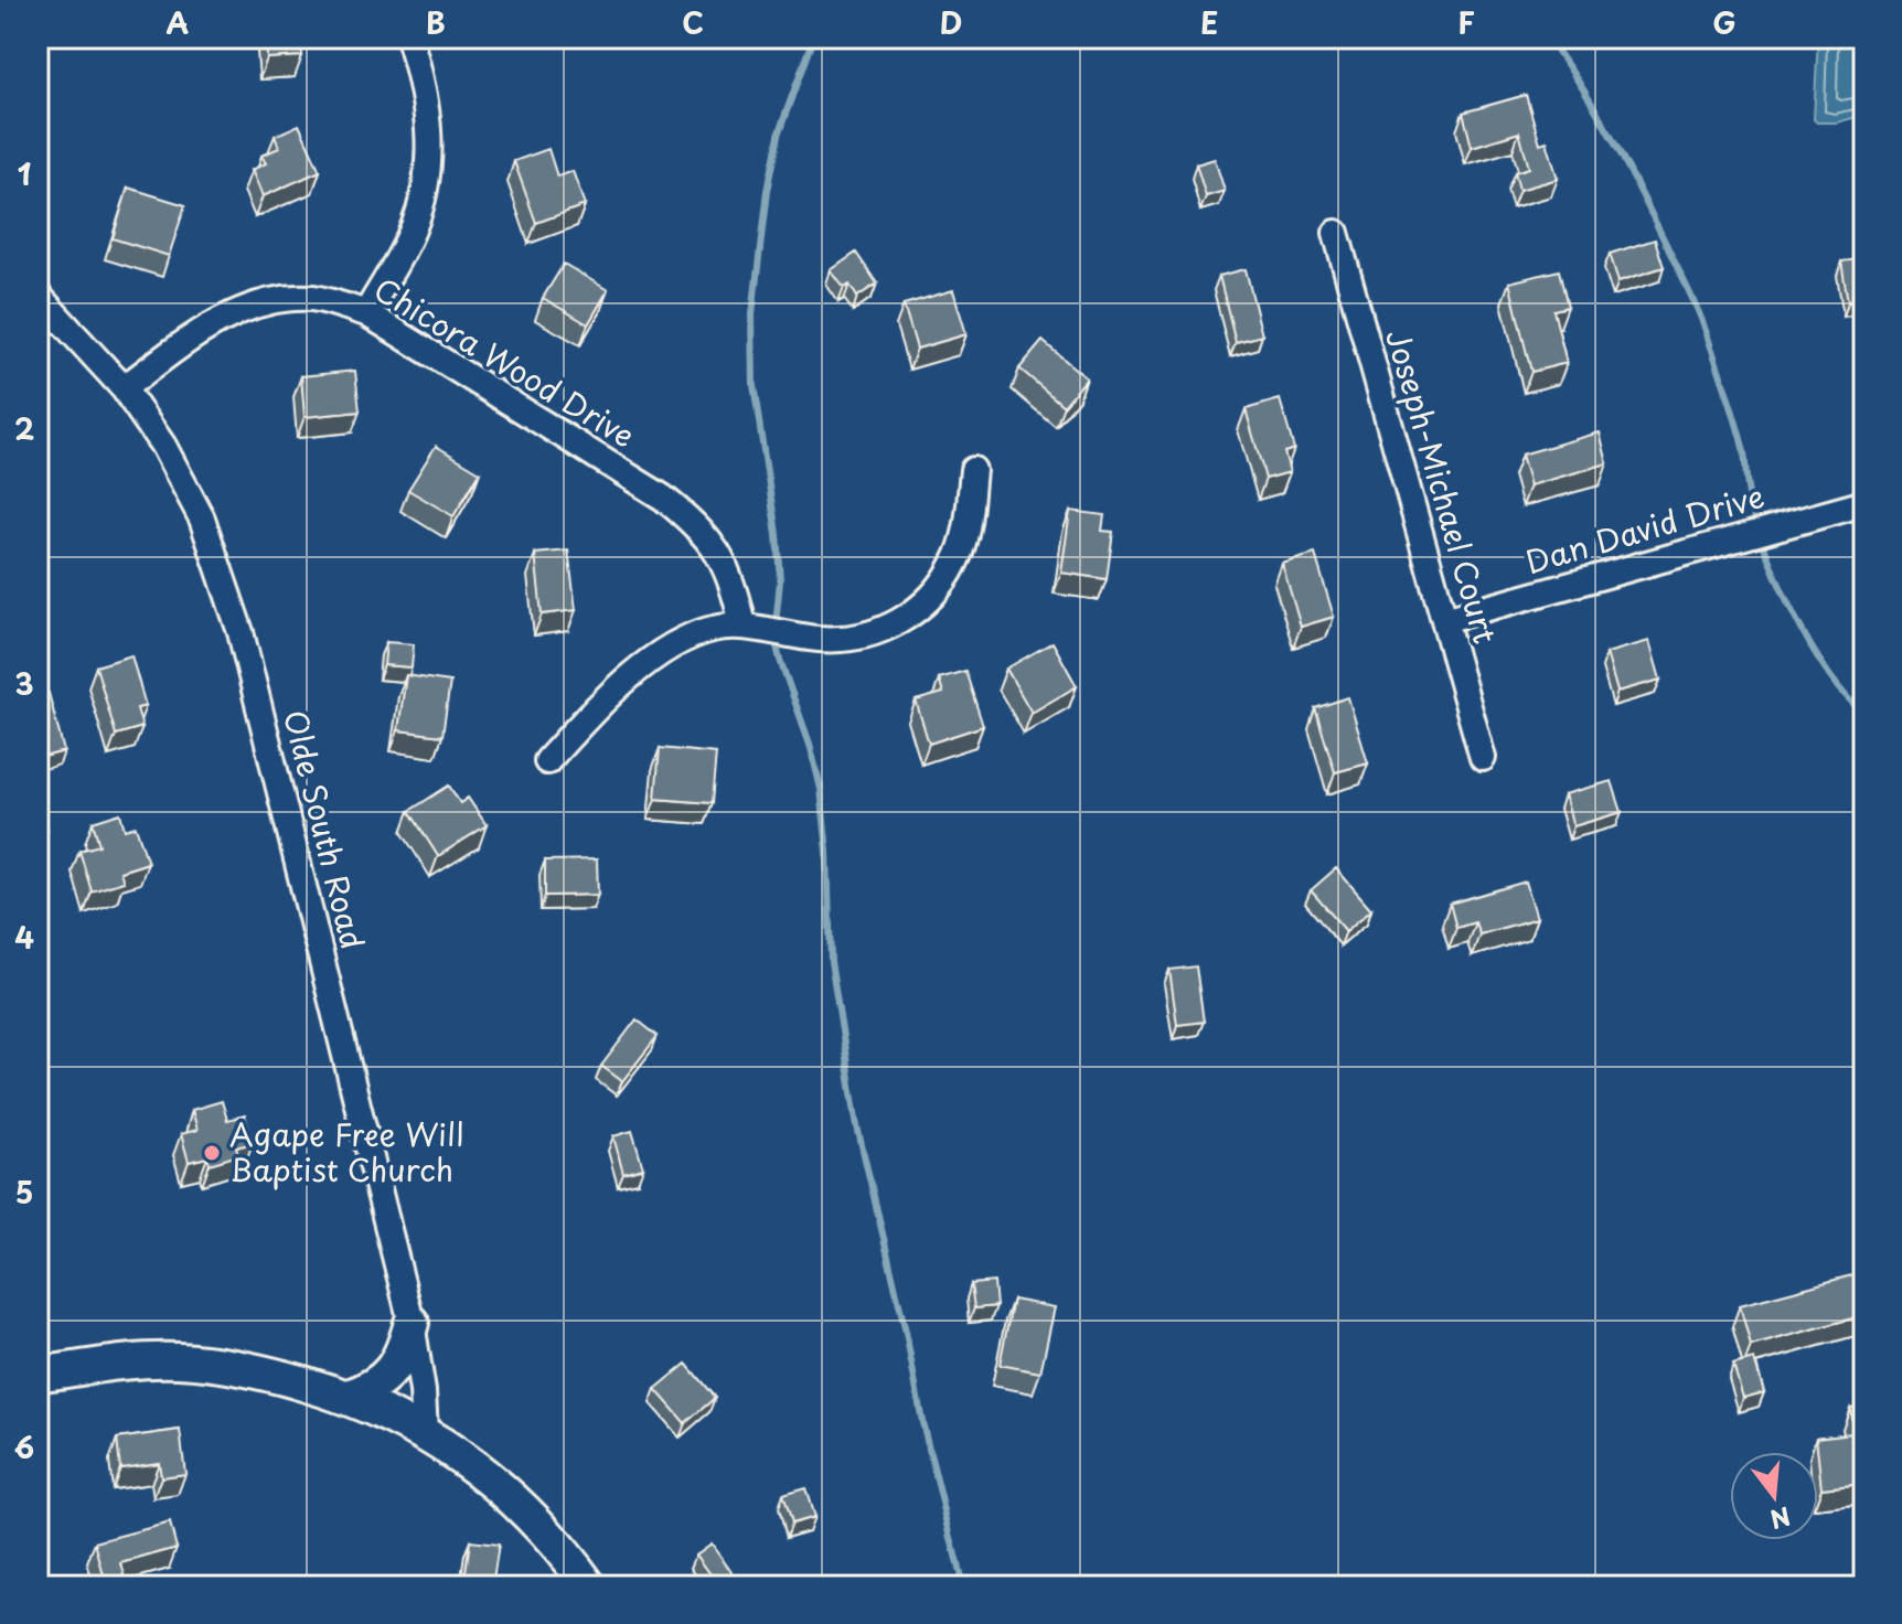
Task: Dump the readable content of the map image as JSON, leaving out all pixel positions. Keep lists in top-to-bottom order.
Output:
{
  "streets": {
    "street": [
      "Chicora Wood Drive",
      "Joseph-Michael Court",
      "Dan David Drive",
      "Olde South Road"
    ]
  },
  "crossings": [
    ["Chicora Wood Drive", "Olde South Road"],
    ["Joseph-Michael Court", "Dan David Drive"]
  ],
  "places": ["Agape Free Will Baptist Church"],
  "north": "bottom",
  "grid": {
    "columns": [
      "A",
      "B",
      "C",
      "D",
      "E",
      "F",
      "G"
    ],
    "rows": [
      "1",
      "2",
      "3",
      "4",
      "5",
      "6"
    ]
  }
}
